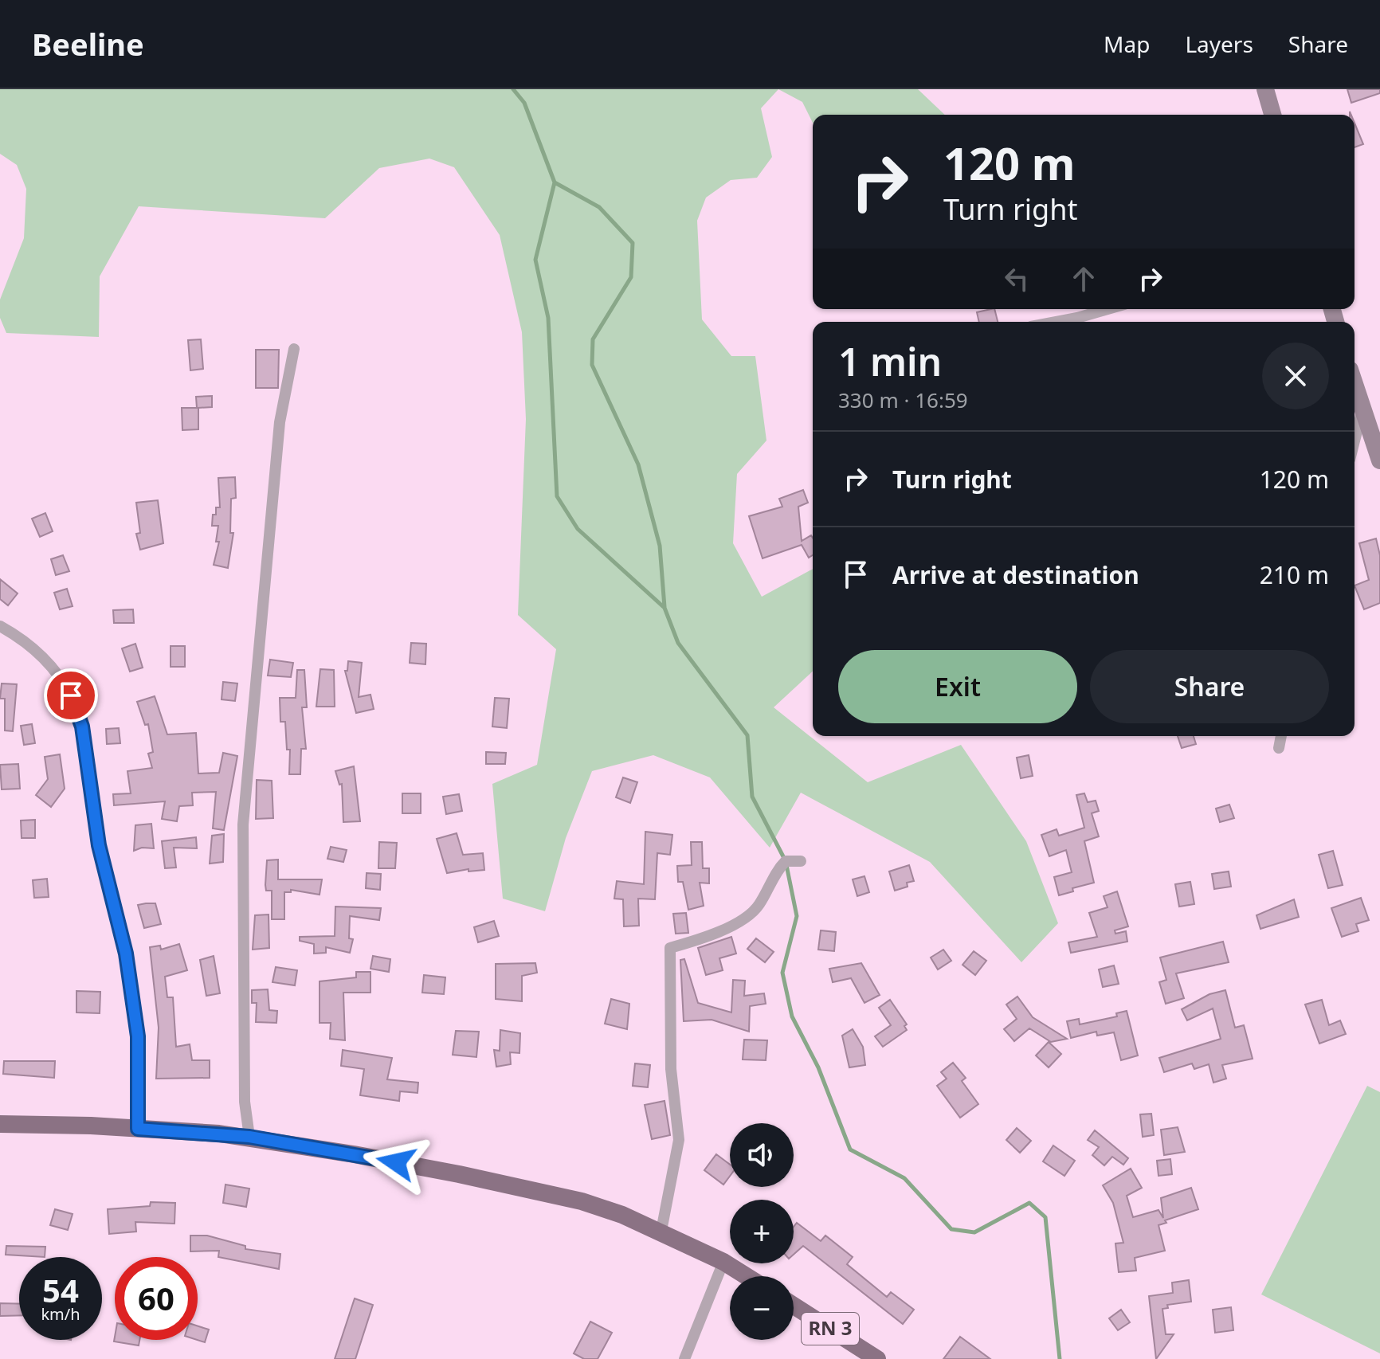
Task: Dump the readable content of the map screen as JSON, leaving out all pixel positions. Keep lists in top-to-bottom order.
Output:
{
  "streets": {
    "main road": ["RN 3"]
  },
  "page": {
    "header": "Beeline",
    "nav": ["Map", "Layers", "Share"],
    "turn": ["120 m", "Turn right"],
    "heading": ["1 min", "330 m · 16:59"],
    "list": [
      {
        "name": "Turn right",
        "value": "120 m"
      },
      {
        "name": "Arrive at destination",
        "value": "210 m"
      }
    ],
    "buttons": ["Exit", "Share"],
    "map_buttons": ["+", "−"],
    "speed": "54 km/h",
    "limit": "60"
  }
}
